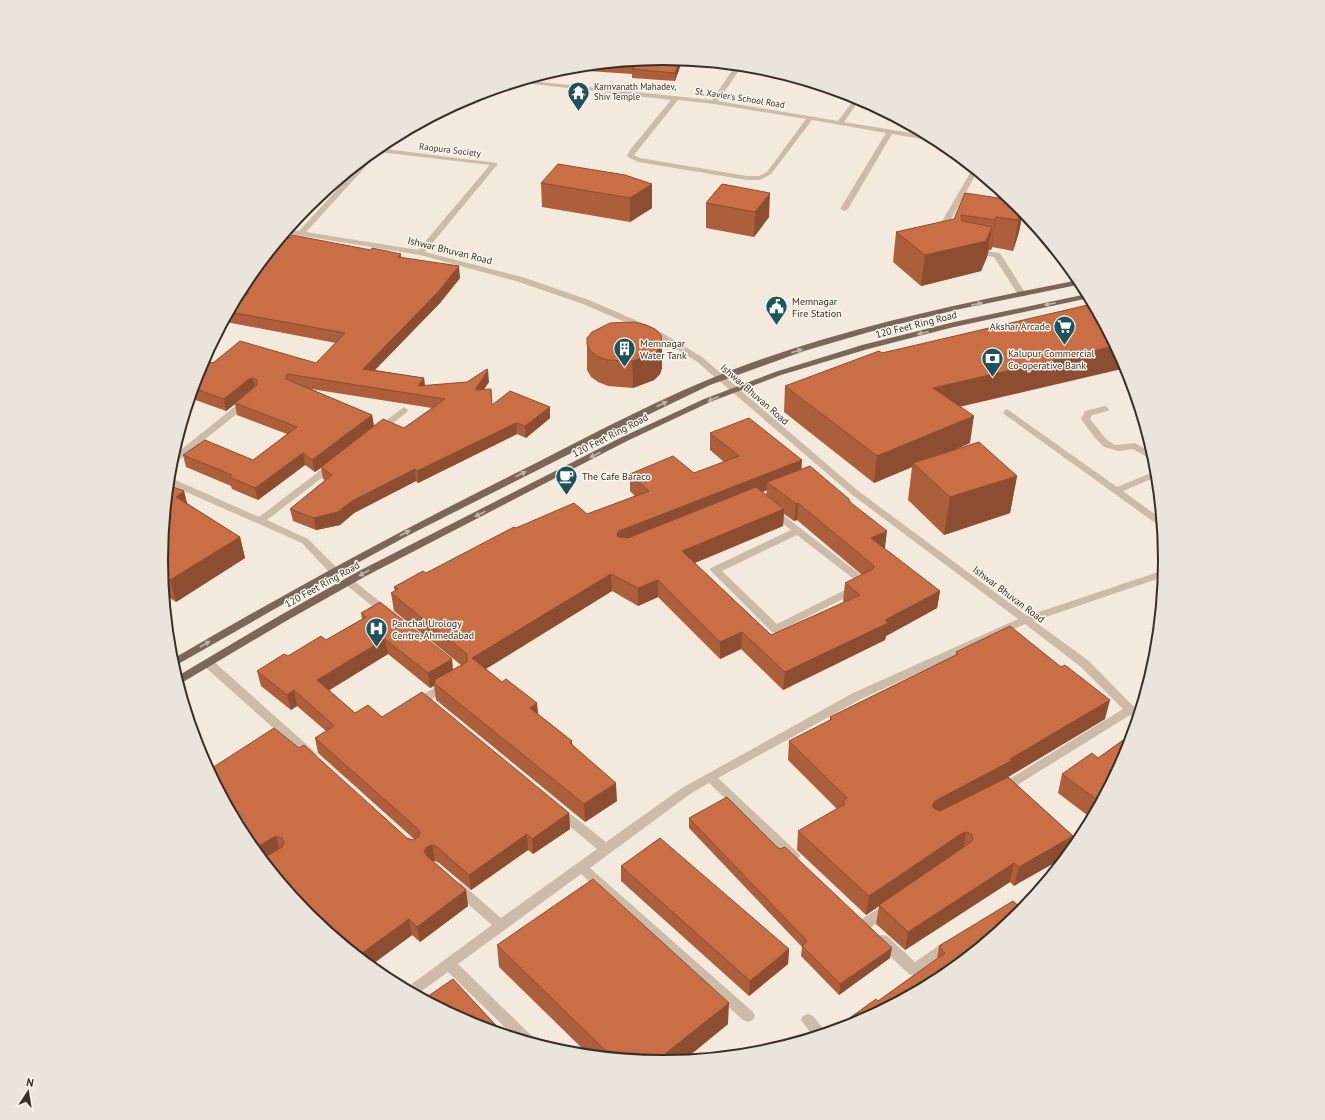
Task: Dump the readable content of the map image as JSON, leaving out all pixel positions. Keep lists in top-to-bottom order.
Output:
{
  "streets": {
    "main road": ["120 Feet Ring Road"],
    "street": ["St. Xavier's School Road", "Raopura Society", "Ishwar Bhuvan Road"]
  },
  "crossings": [
    ["Raopura Society", "Ishwar Bhuvan Road"],
    ["Ishwar Bhuvan Road", "120 Feet Ring Road"]
  ],
  "places": {
    "temple": ["Karnvanath Mahadev, Shiv Temple"],
    "public building": ["Memnagar Fire Station"],
    "supermarket": ["Akshar Arcade"],
    "building": ["Memnagar Water Tank"],
    "bank": ["Kalupur Commercial Co-operative Bank"],
    "cafe": ["The Cafe Baraco"],
    "hospital": ["Panchal Urology Centre, Ahmedabad"]
  },
  "north": "top"
}
